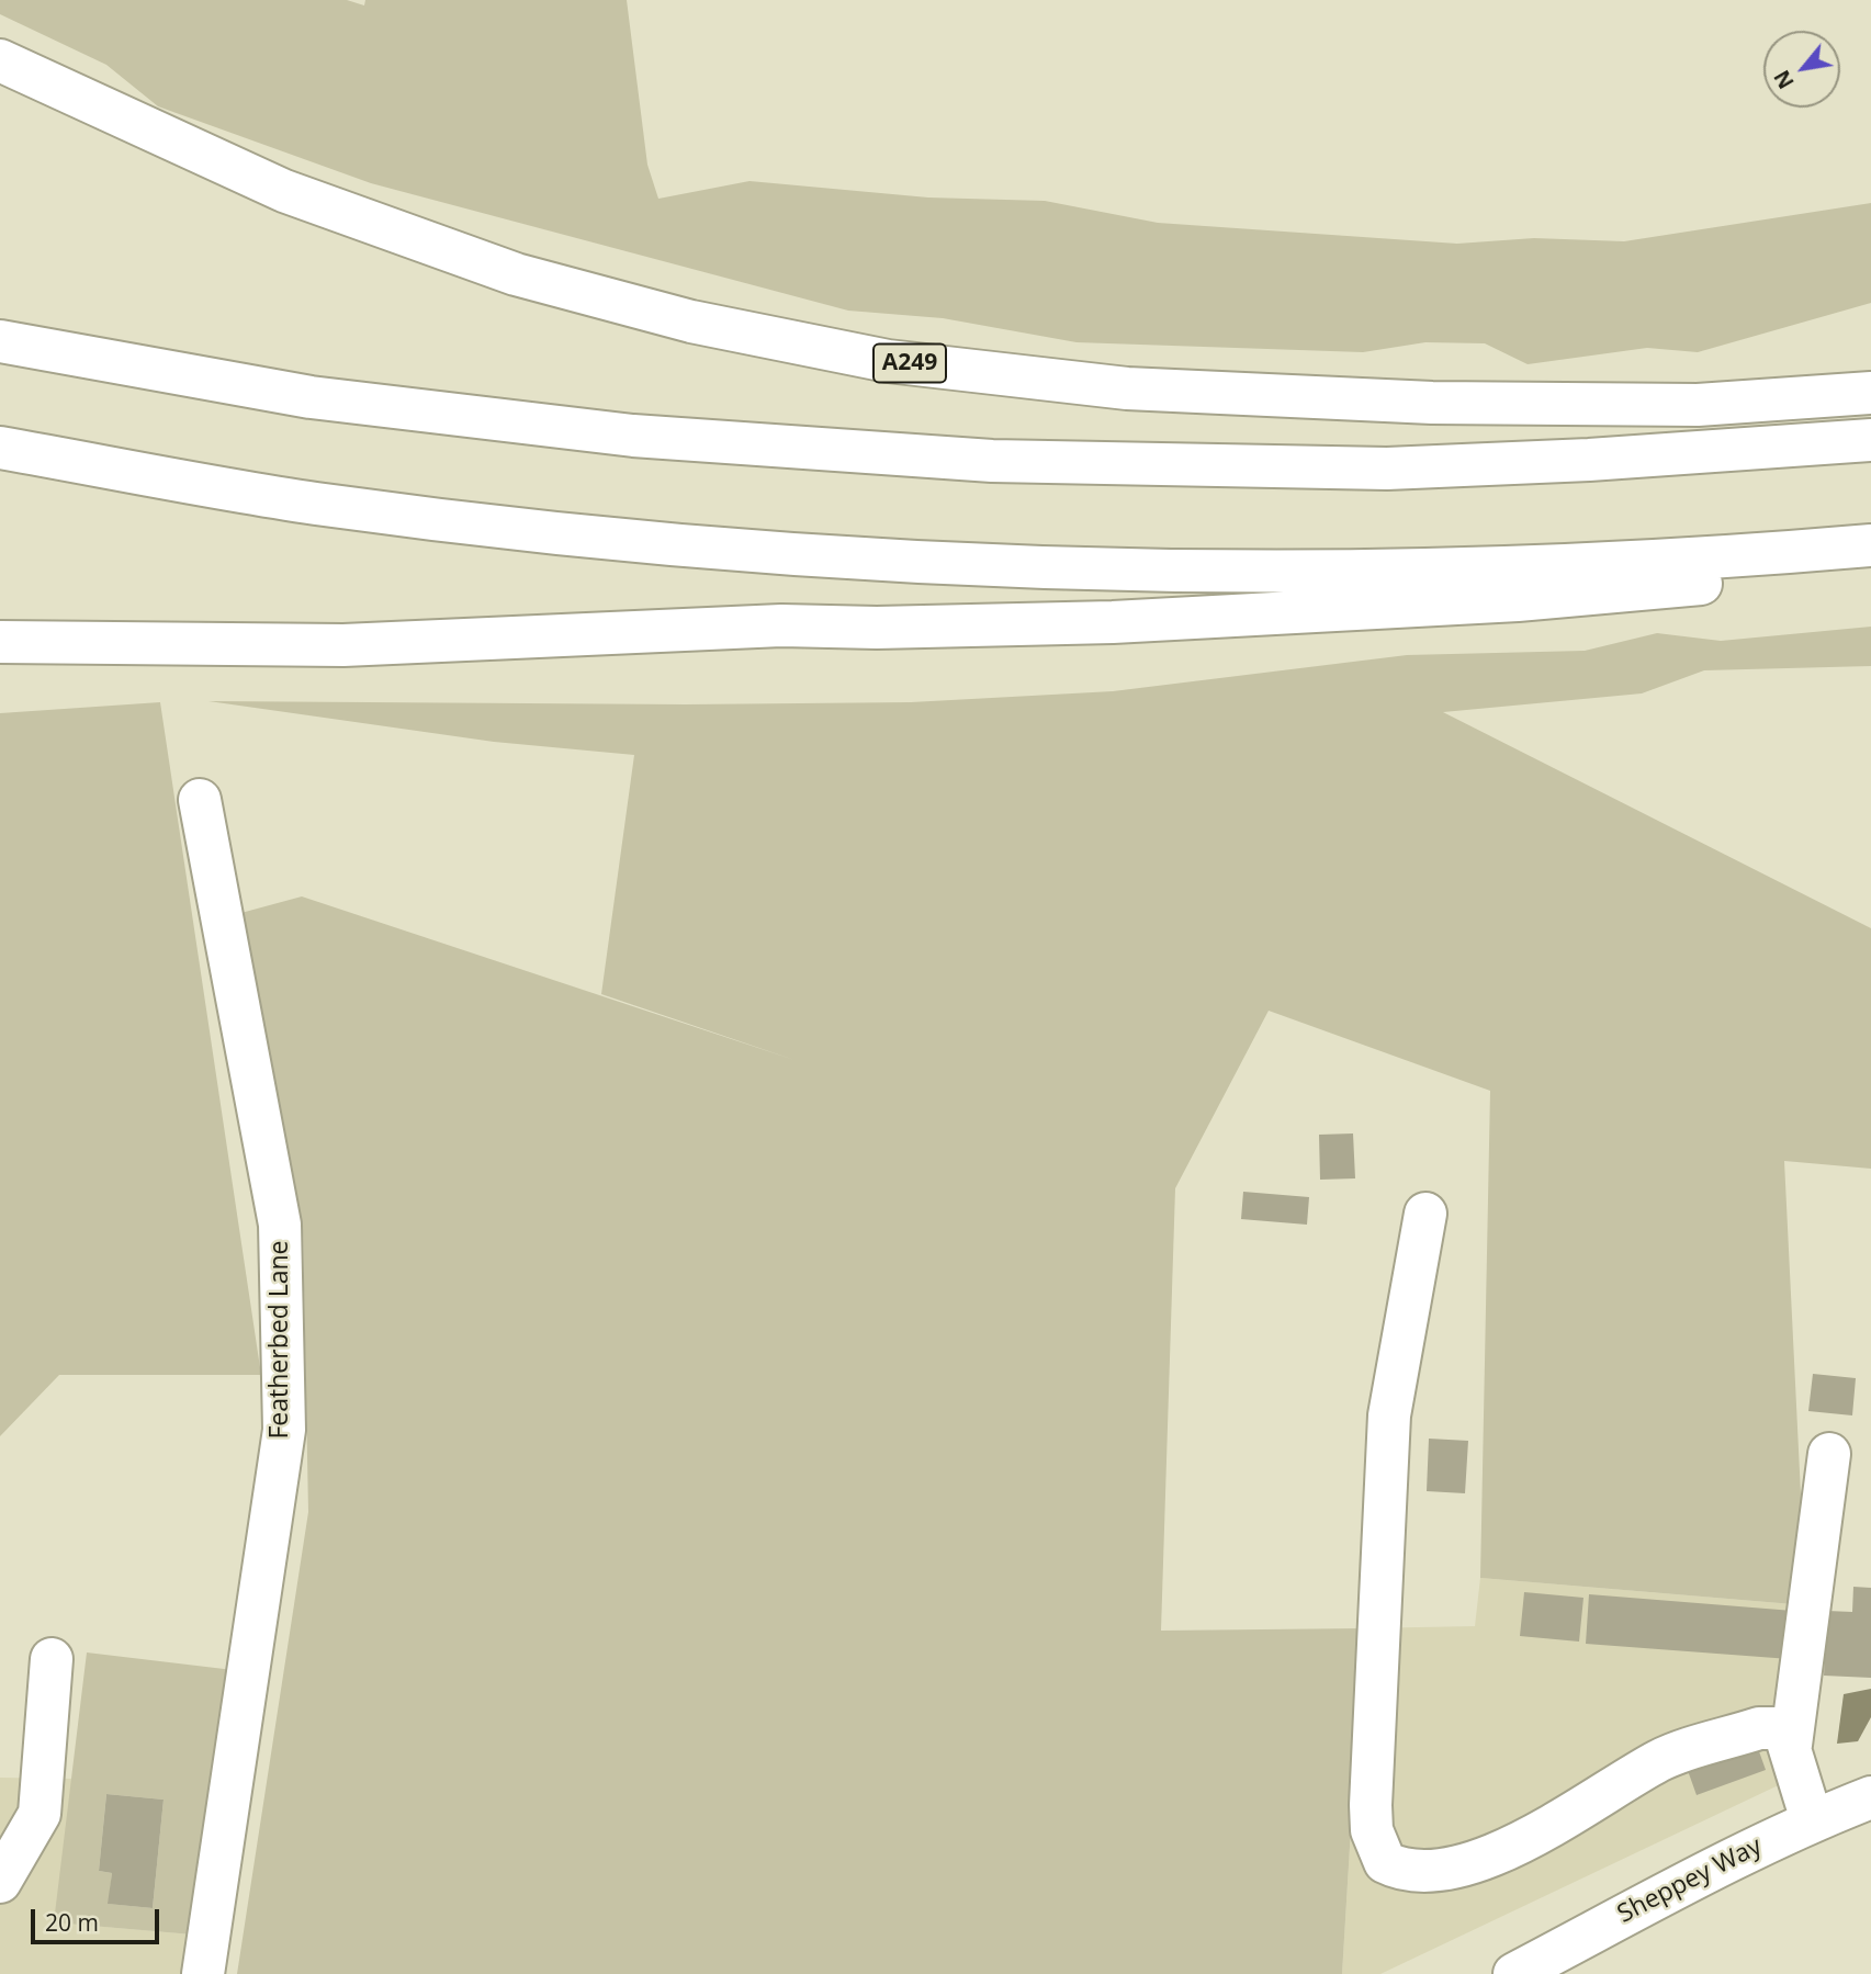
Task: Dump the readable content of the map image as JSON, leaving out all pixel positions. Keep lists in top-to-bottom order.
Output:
{
  "streets": {
    "main road": ["A249", "Featherbed Lane", "Sheppey Way"]
  },
  "scale_bar": "20 m",
  "north": "bottom left"
}
